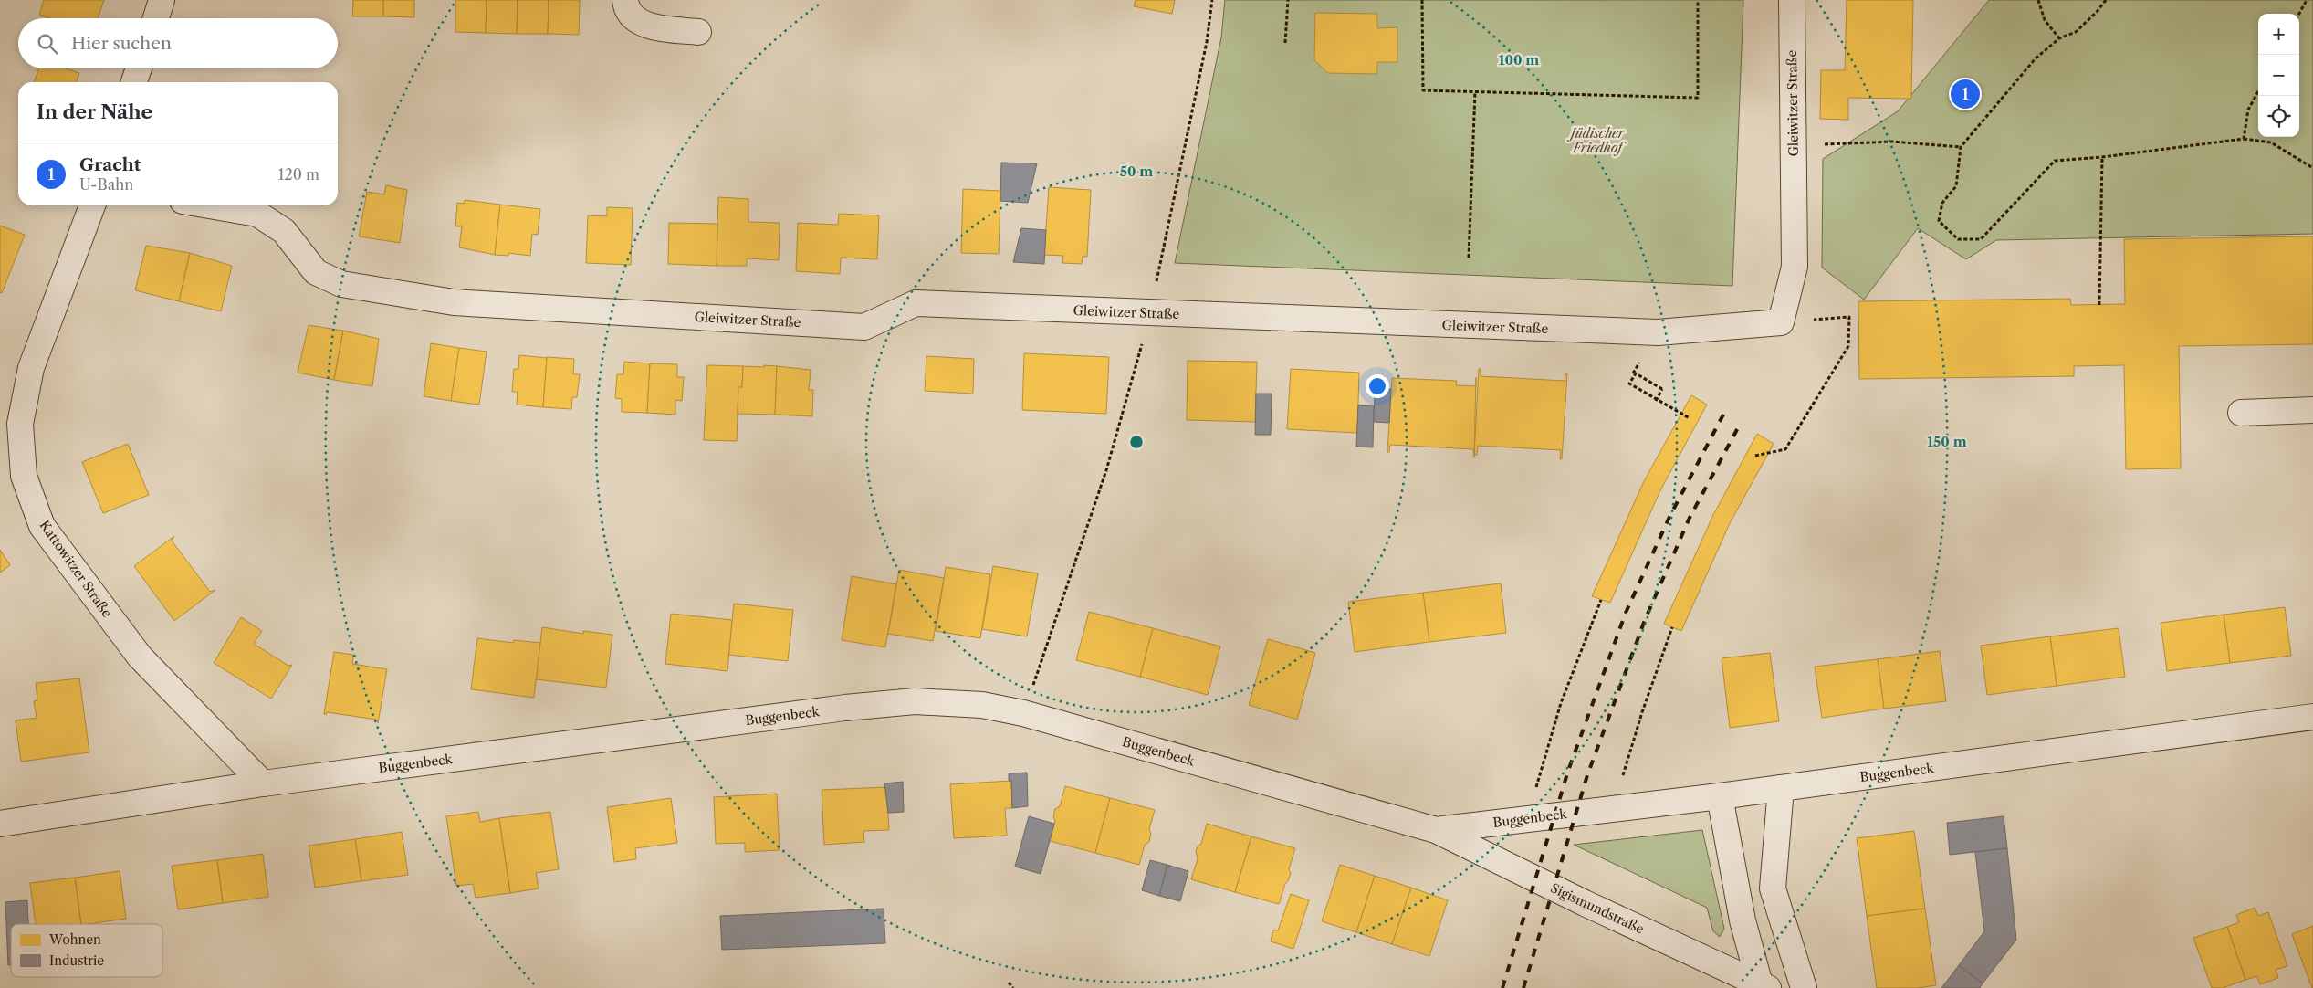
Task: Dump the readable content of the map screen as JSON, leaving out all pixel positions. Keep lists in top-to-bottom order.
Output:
{
  "streets": {
    "street": [
      "Gleiwitzer Straße",
      "Kattowitzer Straße",
      "Buggenbeck",
      "Sigismundstraße"
    ]
  },
  "crossings": [
    ["Kattowitzer Straße", "Buggenbeck"],
    ["Buggenbeck", "Sigismundstraße"]
  ],
  "parks": ["Jüdischer Friedhof"],
  "legend": ["Wohnen", "Industrie"],
  "page": {
    "map_buttons": ["+", "−"],
    "search": "Hier suchen",
    "pins": "1",
    "heading": "In der Nähe",
    "list": [
      {
        "mark": "1",
        "name": "Gracht",
        "note": "U-Bahn",
        "value": "120 m"
      }
    ]
  },
  "rings": ["100 m", "50 m", "150 m"]
}
